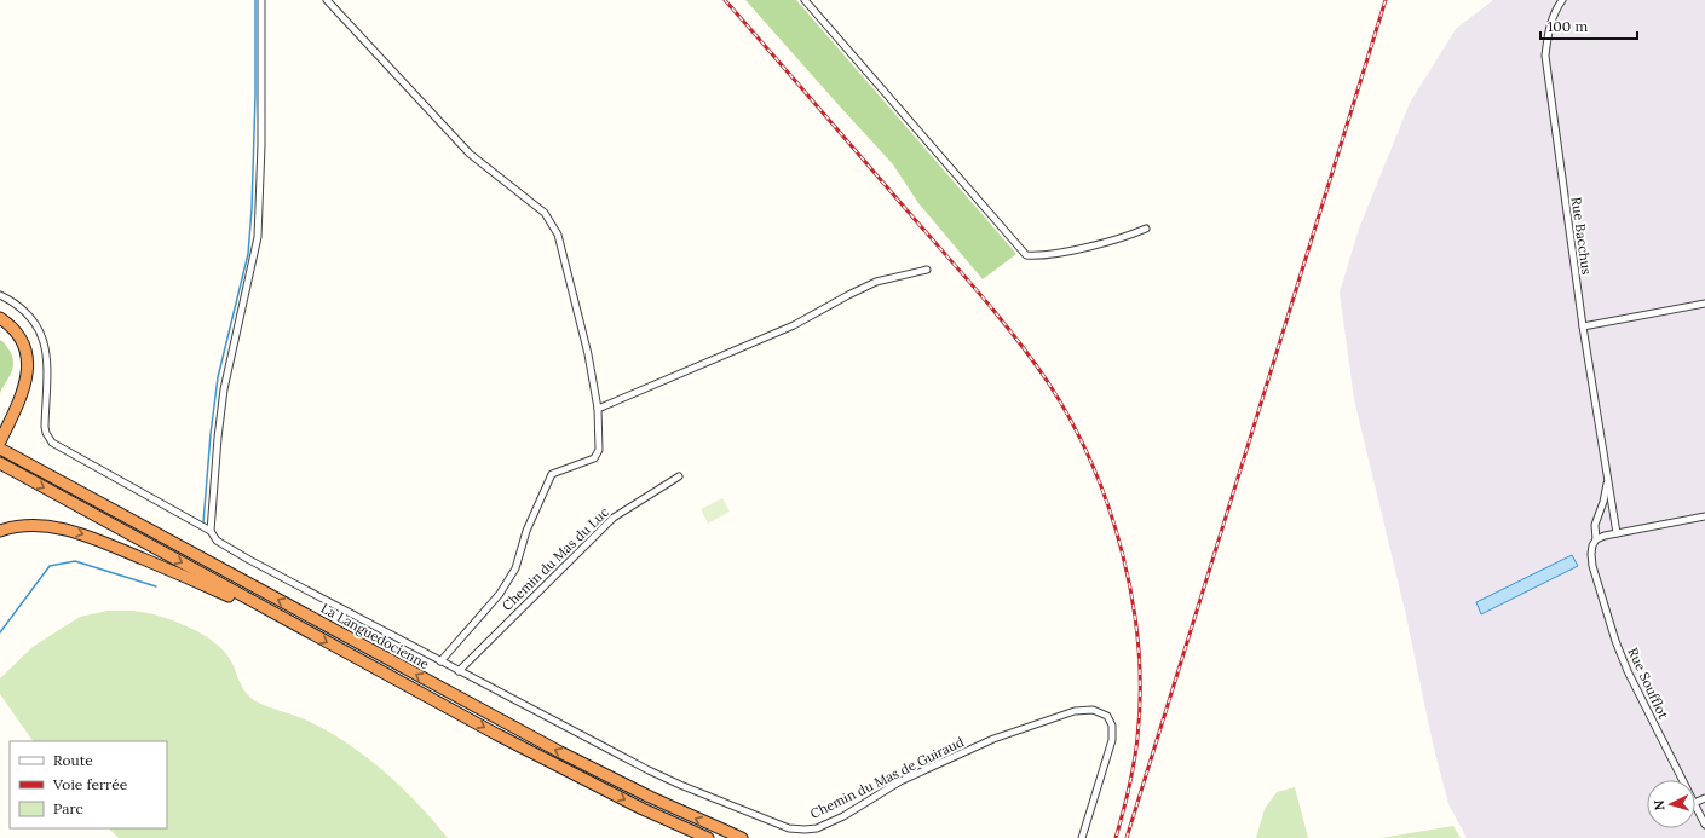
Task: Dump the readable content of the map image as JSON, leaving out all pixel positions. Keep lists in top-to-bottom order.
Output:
{
  "streets": {
    "highway": ["La Languedocienne"],
    "street": [
      "Rue Bacchus",
      "Chemin du Mas du Luc",
      "Rue Soufflot",
      "Chemin du Mas de Guiraud"
    ]
  },
  "crossings": [
    ["Rue Bacchus", "Rue Soufflot"],
    ["Chemin du Mas du Luc", "Chemin du Mas de Guiraud"]
  ],
  "legend": ["Route", "Voie ferrée", "Parc"],
  "scale_bar": "100 m",
  "north": "left"
}
